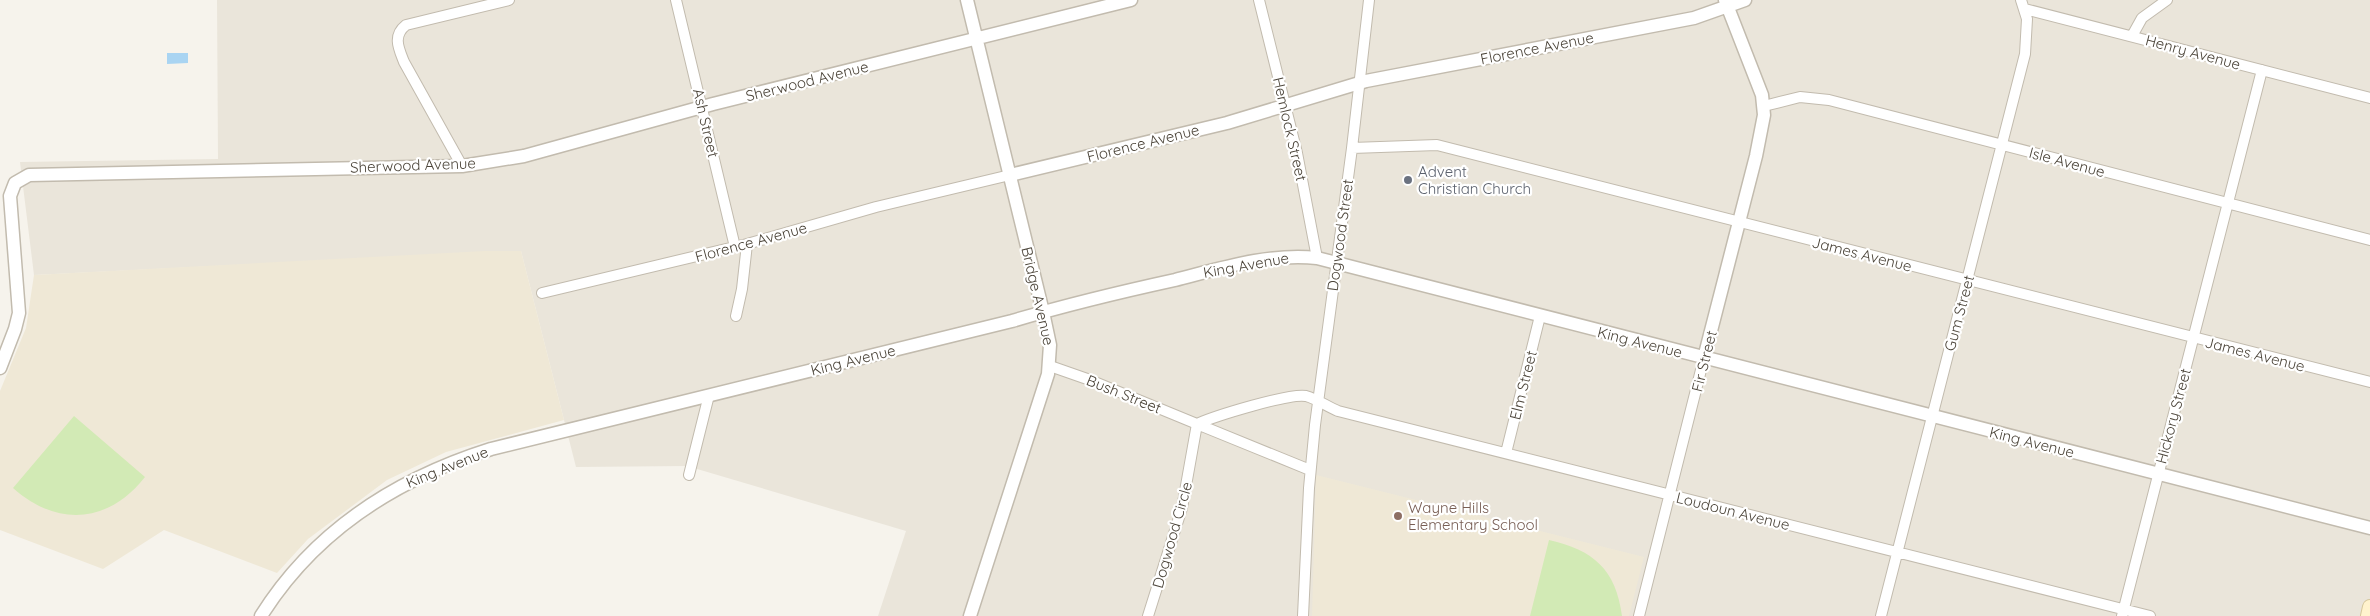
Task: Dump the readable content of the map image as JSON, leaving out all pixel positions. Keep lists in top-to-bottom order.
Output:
{
  "streets": {
    "street": [
      "Florence Avenue",
      "Henry Avenue",
      "Sherwood Avenue",
      "Ash Street",
      "Hemlock Street",
      "Isle Avenue",
      "Dogwood Street",
      "James Avenue",
      "King Avenue",
      "Bridge Avenue",
      "Gum Street",
      "Fir Street",
      "Elm Street",
      "Bush Street",
      "Hickory Street",
      "Loudoun Avenue",
      "Dogwood Circle"
    ]
  },
  "crossings": [
    ["Florence Avenue", "Ash Street"],
    ["Florence Avenue", "Hemlock Street"],
    ["Florence Avenue", "Dogwood Street"],
    ["Florence Avenue", "Bridge Avenue"],
    ["Henry Avenue", "Gum Street"],
    ["Henry Avenue", "Hickory Street"],
    ["Sherwood Avenue", "Ash Street"],
    ["Sherwood Avenue", "Bridge Avenue"],
    ["Hemlock Street", "King Avenue"],
    ["Isle Avenue", "Gum Street"],
    ["Isle Avenue", "Fir Street"],
    ["Isle Avenue", "Hickory Street"],
    ["Dogwood Street", "James Avenue"],
    ["Dogwood Street", "King Avenue"],
    ["Dogwood Street", "Bush Street"],
    ["Dogwood Street", "Loudoun Avenue"],
    ["James Avenue", "Gum Street"],
    ["James Avenue", "Fir Street"],
    ["James Avenue", "Hickory Street"],
    ["King Avenue", "Bridge Avenue"],
    ["King Avenue", "Gum Street"],
    ["King Avenue", "Fir Street"],
    ["King Avenue", "Elm Street"],
    ["King Avenue", "Hickory Street"],
    ["Bridge Avenue", "Bush Street"],
    ["Gum Street", "Loudoun Avenue"],
    ["Fir Street", "Loudoun Avenue"],
    ["Elm Street", "Loudoun Avenue"],
    ["Bush Street", "Dogwood Circle"],
    ["Hickory Street", "Loudoun Avenue"]
  ],
  "places": ["Advent Christian Church", "Wayne Hills Elementary School"]
}
